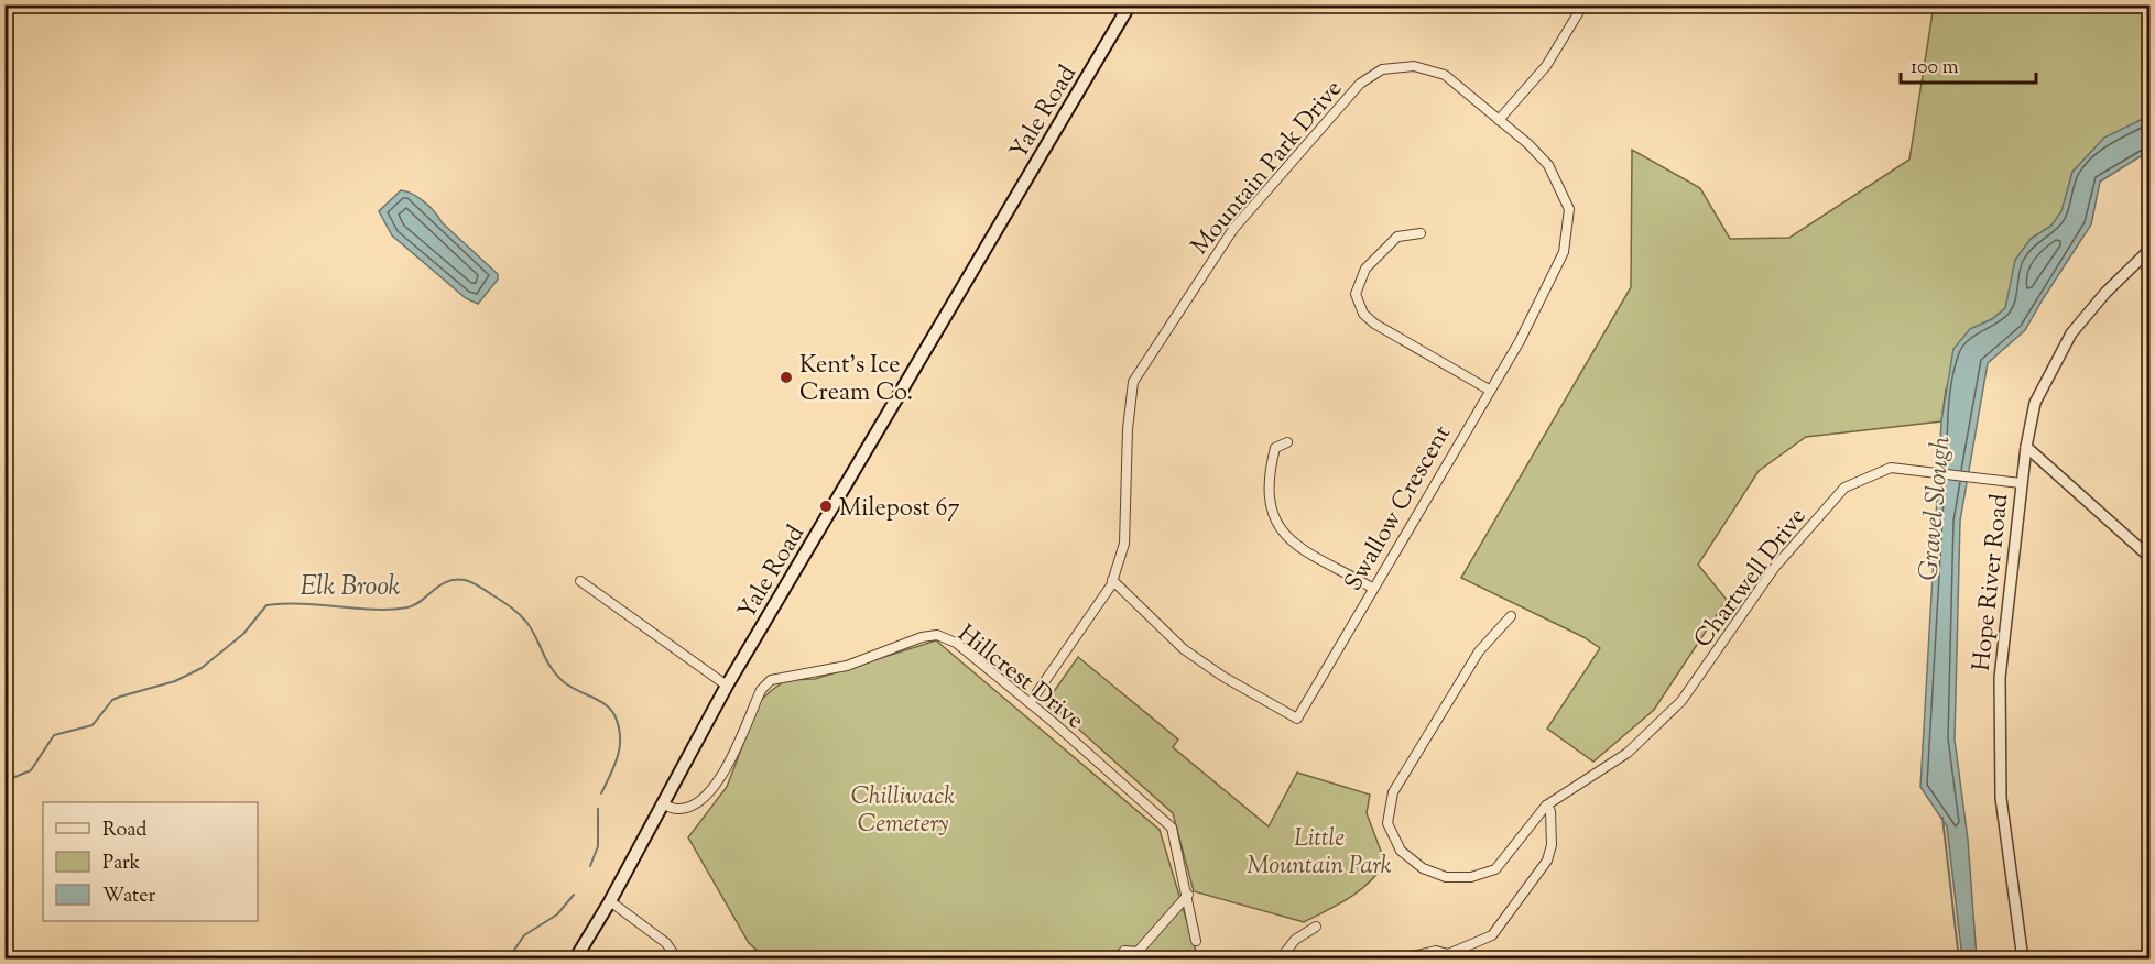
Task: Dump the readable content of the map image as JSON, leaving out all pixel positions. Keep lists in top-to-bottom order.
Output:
{
  "streets": {
    "main road": ["Yale Road"],
    "street": [
      "Mountain Park Drive",
      "Swallow Crescent",
      "Chartwell Drive",
      "Hope River Road",
      "Hillcrest Drive"
    ]
  },
  "crossings": [
    ["Yale Road", "Hillcrest Drive"],
    ["Mountain Park Drive", "Swallow Crescent"],
    ["Mountain Park Drive", "Hillcrest Drive"],
    ["Chartwell Drive", "Hope River Road"]
  ],
  "water": ["Gravel Slough", "Elk Brook"],
  "parks": ["Chilliwack Cemetery", "Little Mountain Park"],
  "places": ["Kent's Ice Cream Co.", "Milepost 67"],
  "legend": ["Road", "Park", "Water"],
  "scale_bar": "100 m"
}
